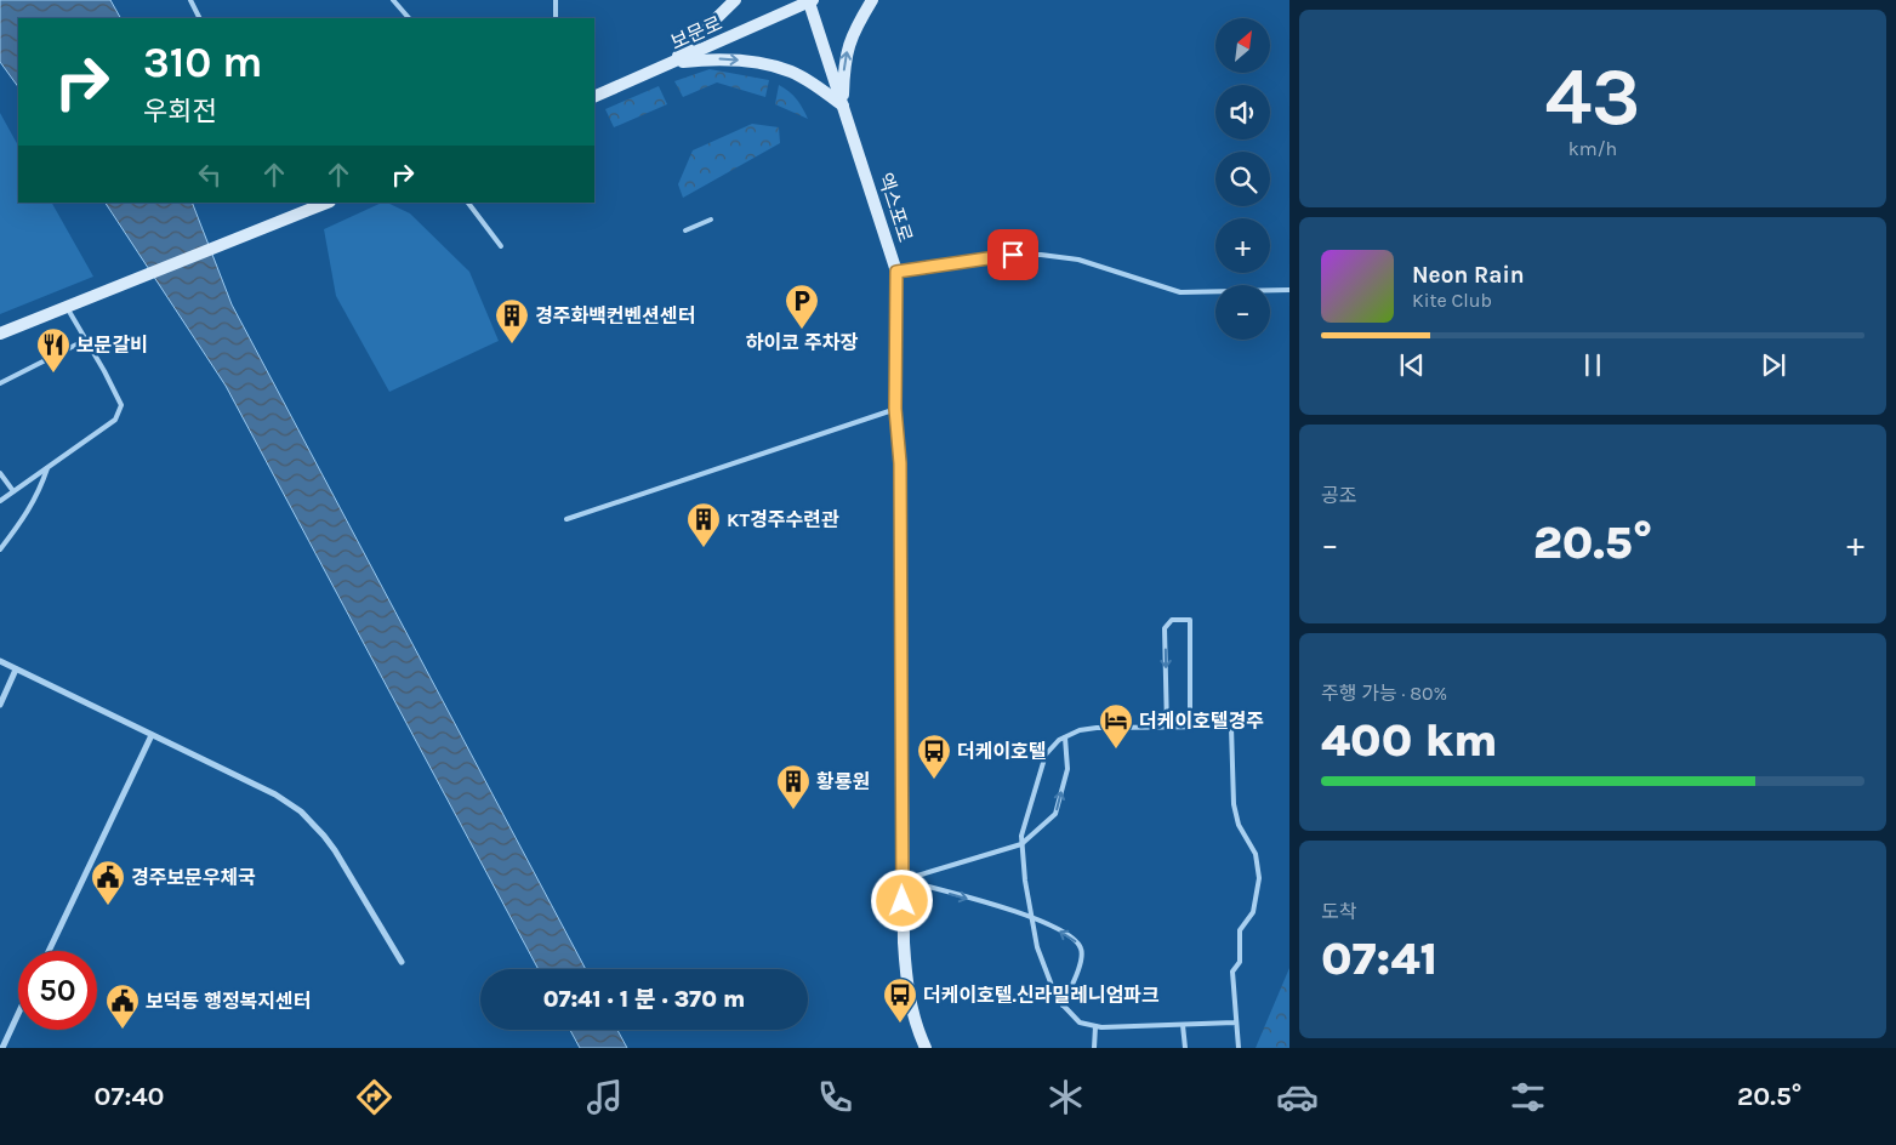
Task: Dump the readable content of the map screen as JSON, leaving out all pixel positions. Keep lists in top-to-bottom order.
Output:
{
  "streets": {
    "main road": ["보문로", "엑스포로"]
  },
  "crossings": [
    ["보문로", "엑스포로"]
  ],
  "places": {
    "parking": ["하이코 주차장"],
    "building": ["경주화백컨벤션센터", "KT경주수련관", "황룡원"],
    "restaurant": ["보문갈비"],
    "hotel": ["더케이호텔경주"],
    "bus stop": ["더케이호텔", "더케이호텔.신라밀레니엄파크"],
    "public building": ["경주보문우체국", "보덕동 행정복지센터"]
  },
  "north": "top right",
  "page": {
    "tile": [
      ["43", "km/h"],
      "공조",
      ["주행 가능 · 80%", "400 km"],
      ["도착", "07:41"]
    ],
    "map_buttons": ["+", "−"],
    "turn": ["310 m", "우회전"],
    "song": ["Neon Rain", "Kite Club"],
    "heat": ["−", "20.5°", "+"],
    "limit": "50",
    "trip": "07:41 · 1 분 · 370 m",
    "tabs": ["07:40", "20.5°"]
  }
}
